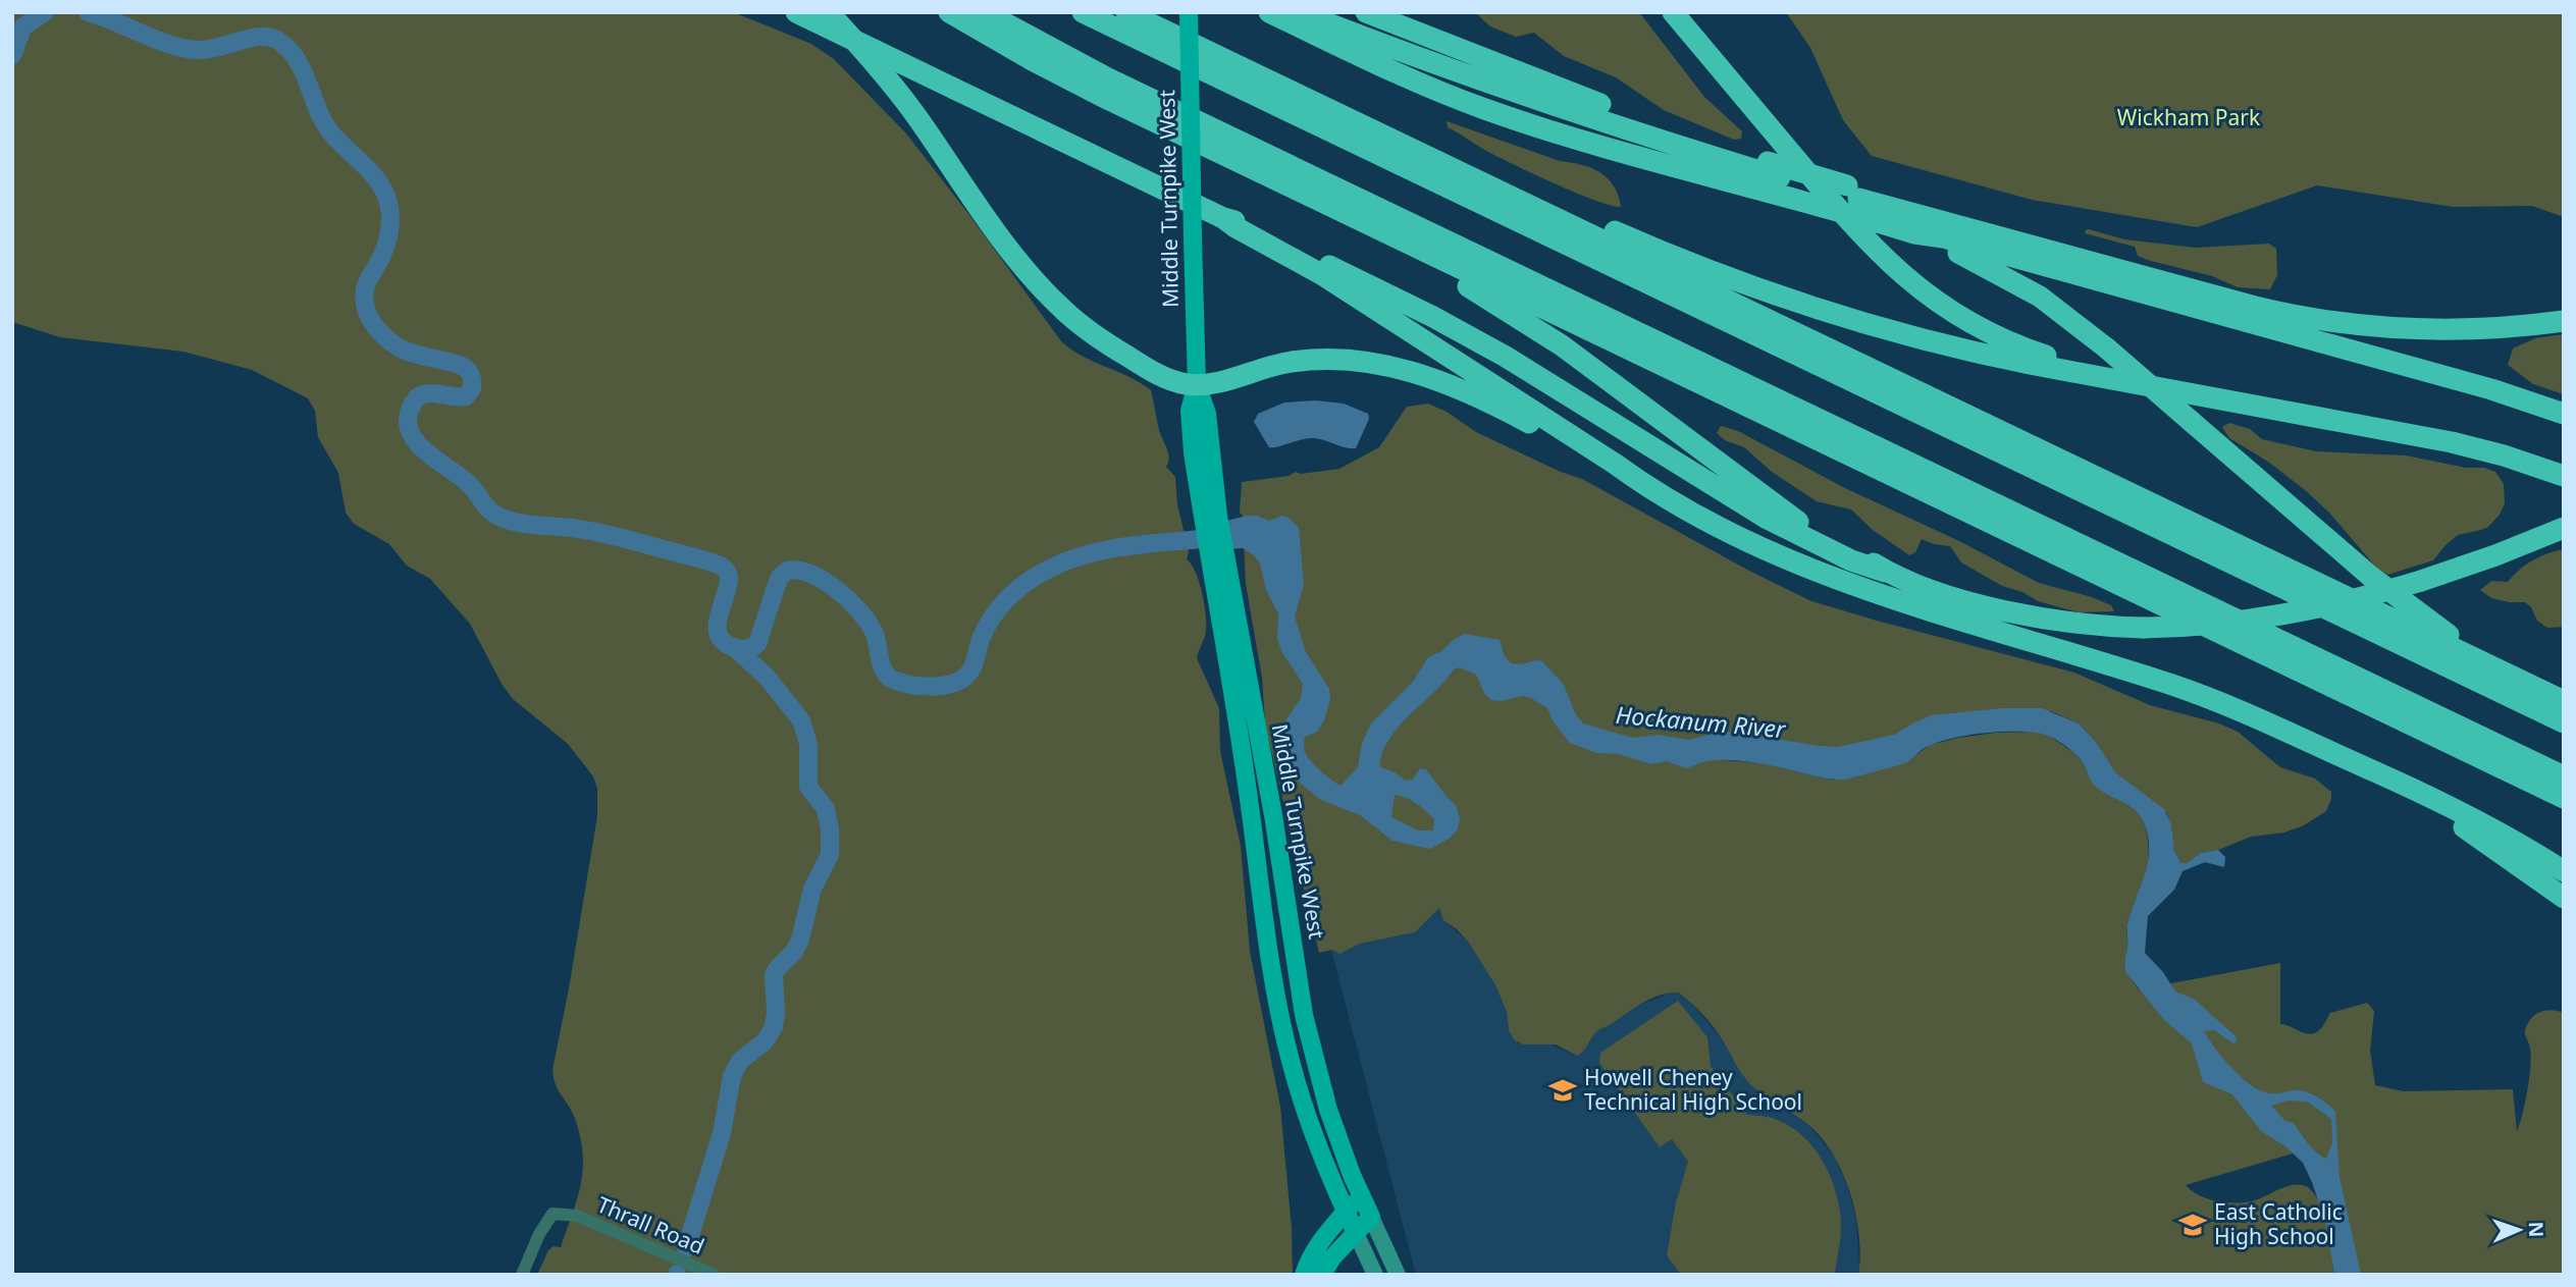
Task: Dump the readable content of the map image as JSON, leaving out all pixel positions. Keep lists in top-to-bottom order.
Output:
{
  "streets": {
    "main road": ["Middle Turnpike West"],
    "street": ["Thrall Road"]
  },
  "water": ["Hockanum River"],
  "parks": ["Wickham Park"],
  "places": {
    "school or university": ["Howell Cheney Technical High School", "East Catholic High School"]
  },
  "north": "right"
}
